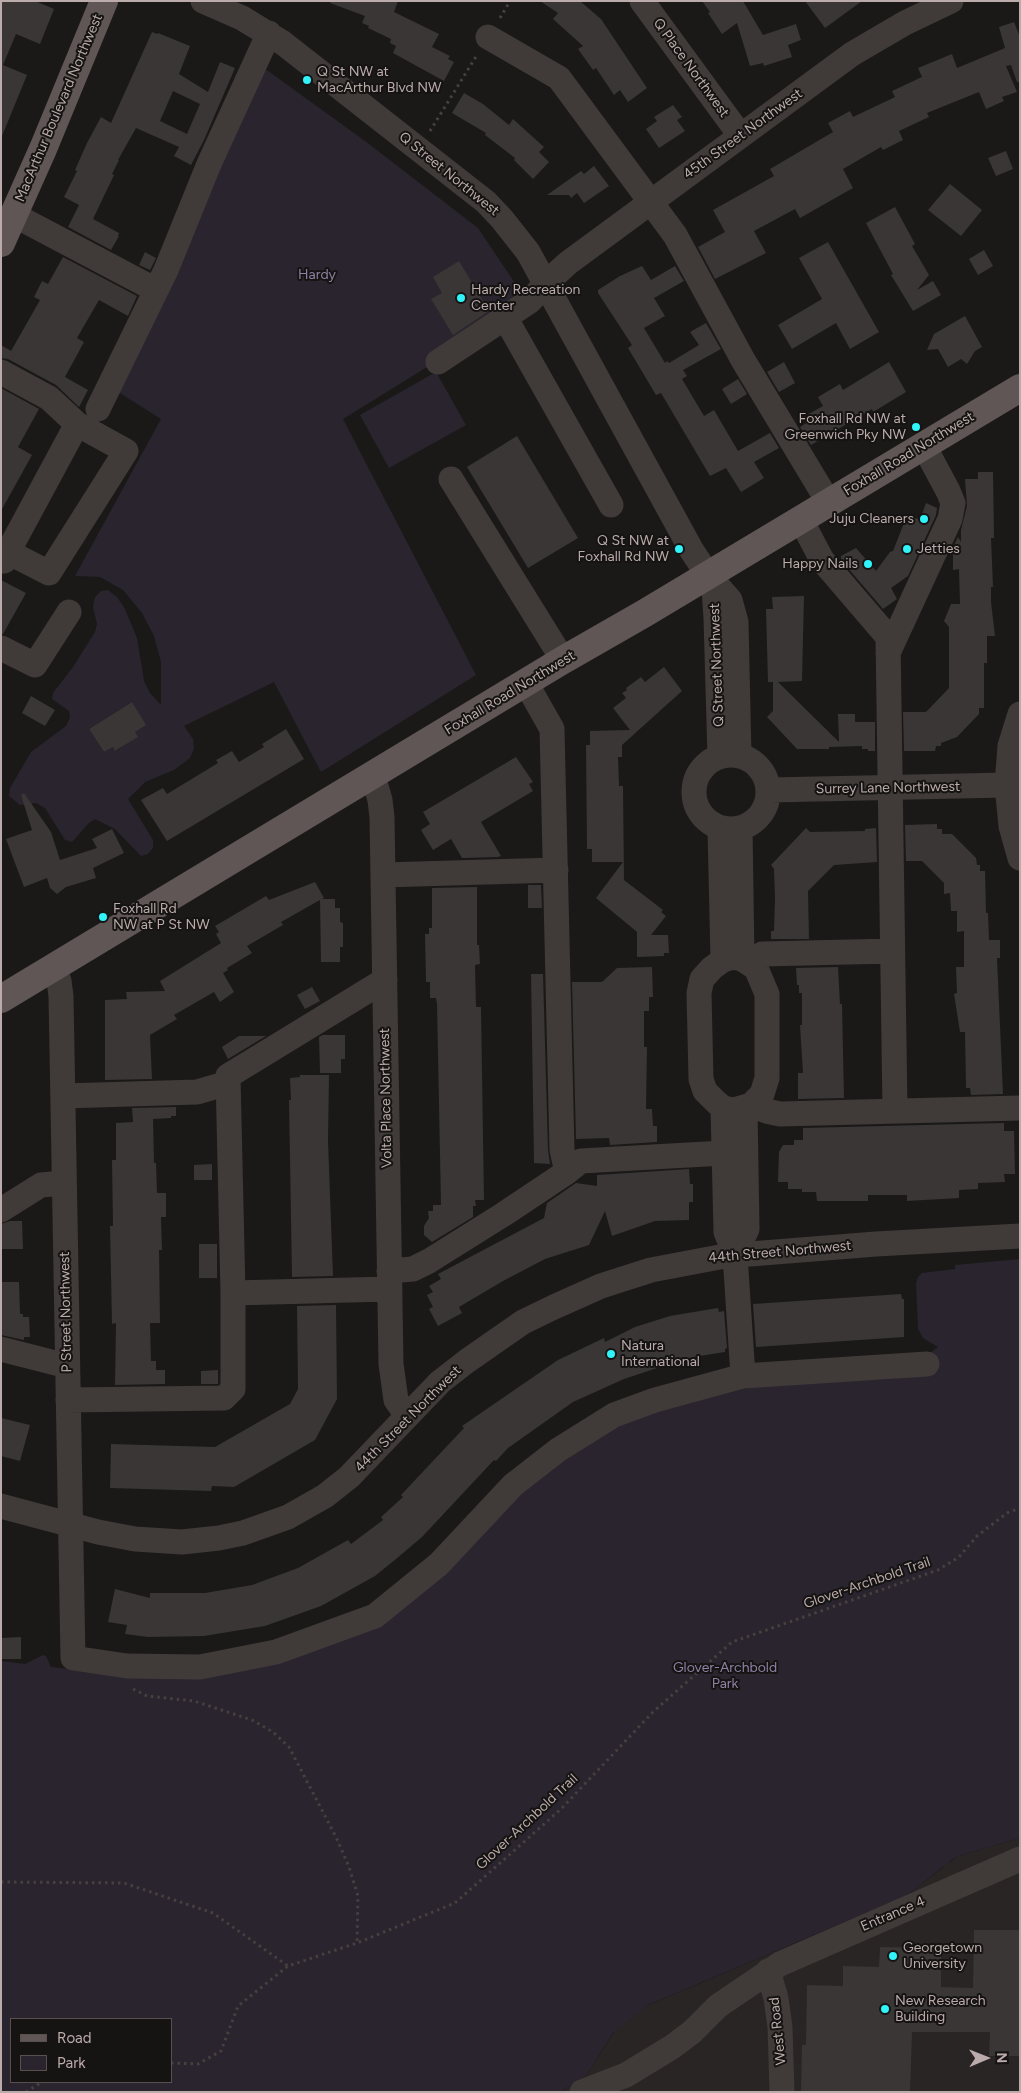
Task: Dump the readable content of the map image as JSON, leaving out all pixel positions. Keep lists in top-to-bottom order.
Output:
{
  "streets": {
    "main road": ["MacArthur Boulevard Northwest", "Foxhall Road Northwest"],
    "street": [
      "Q Place Northwest",
      "45th Street Northwest",
      "Q Street Northwest",
      "Surrey Lane Northwest",
      "Volta Place Northwest",
      "44th Street Northwest",
      "P Street Northwest",
      "Entrance 4",
      "West Road"
    ],
    "path": ["Glover-Archbold Trail"]
  },
  "crossings": [
    ["Q Place Northwest", "45th Street Northwest"],
    ["45th Street Northwest", "Q Street Northwest"],
    ["Q Street Northwest", "Foxhall Road Northwest"],
    ["Q Street Northwest", "Surrey Lane Northwest"],
    ["Foxhall Road Northwest", "Volta Place Northwest"],
    ["Foxhall Road Northwest", "P Street Northwest"],
    ["Volta Place Northwest", "44th Street Northwest"],
    ["44th Street Northwest", "P Street Northwest"],
    ["Entrance 4", "West Road"]
  ],
  "parks": ["Hardy", "Glover-Archbold Park"],
  "places": [
    "Q St NW at MacArthur Blvd NW",
    "Hardy Recreation Center",
    "Foxhall Rd NW at Greenwich Pky NW",
    "Juju Cleaners",
    "Q St NW at Foxhall Rd NW",
    "Jetties",
    "Happy Nails",
    "Foxhall Rd NW at P St NW",
    "Natura International",
    "Georgetown University",
    "New Research Building"
  ],
  "legend": ["Road", "Park"],
  "north": "right"
}
